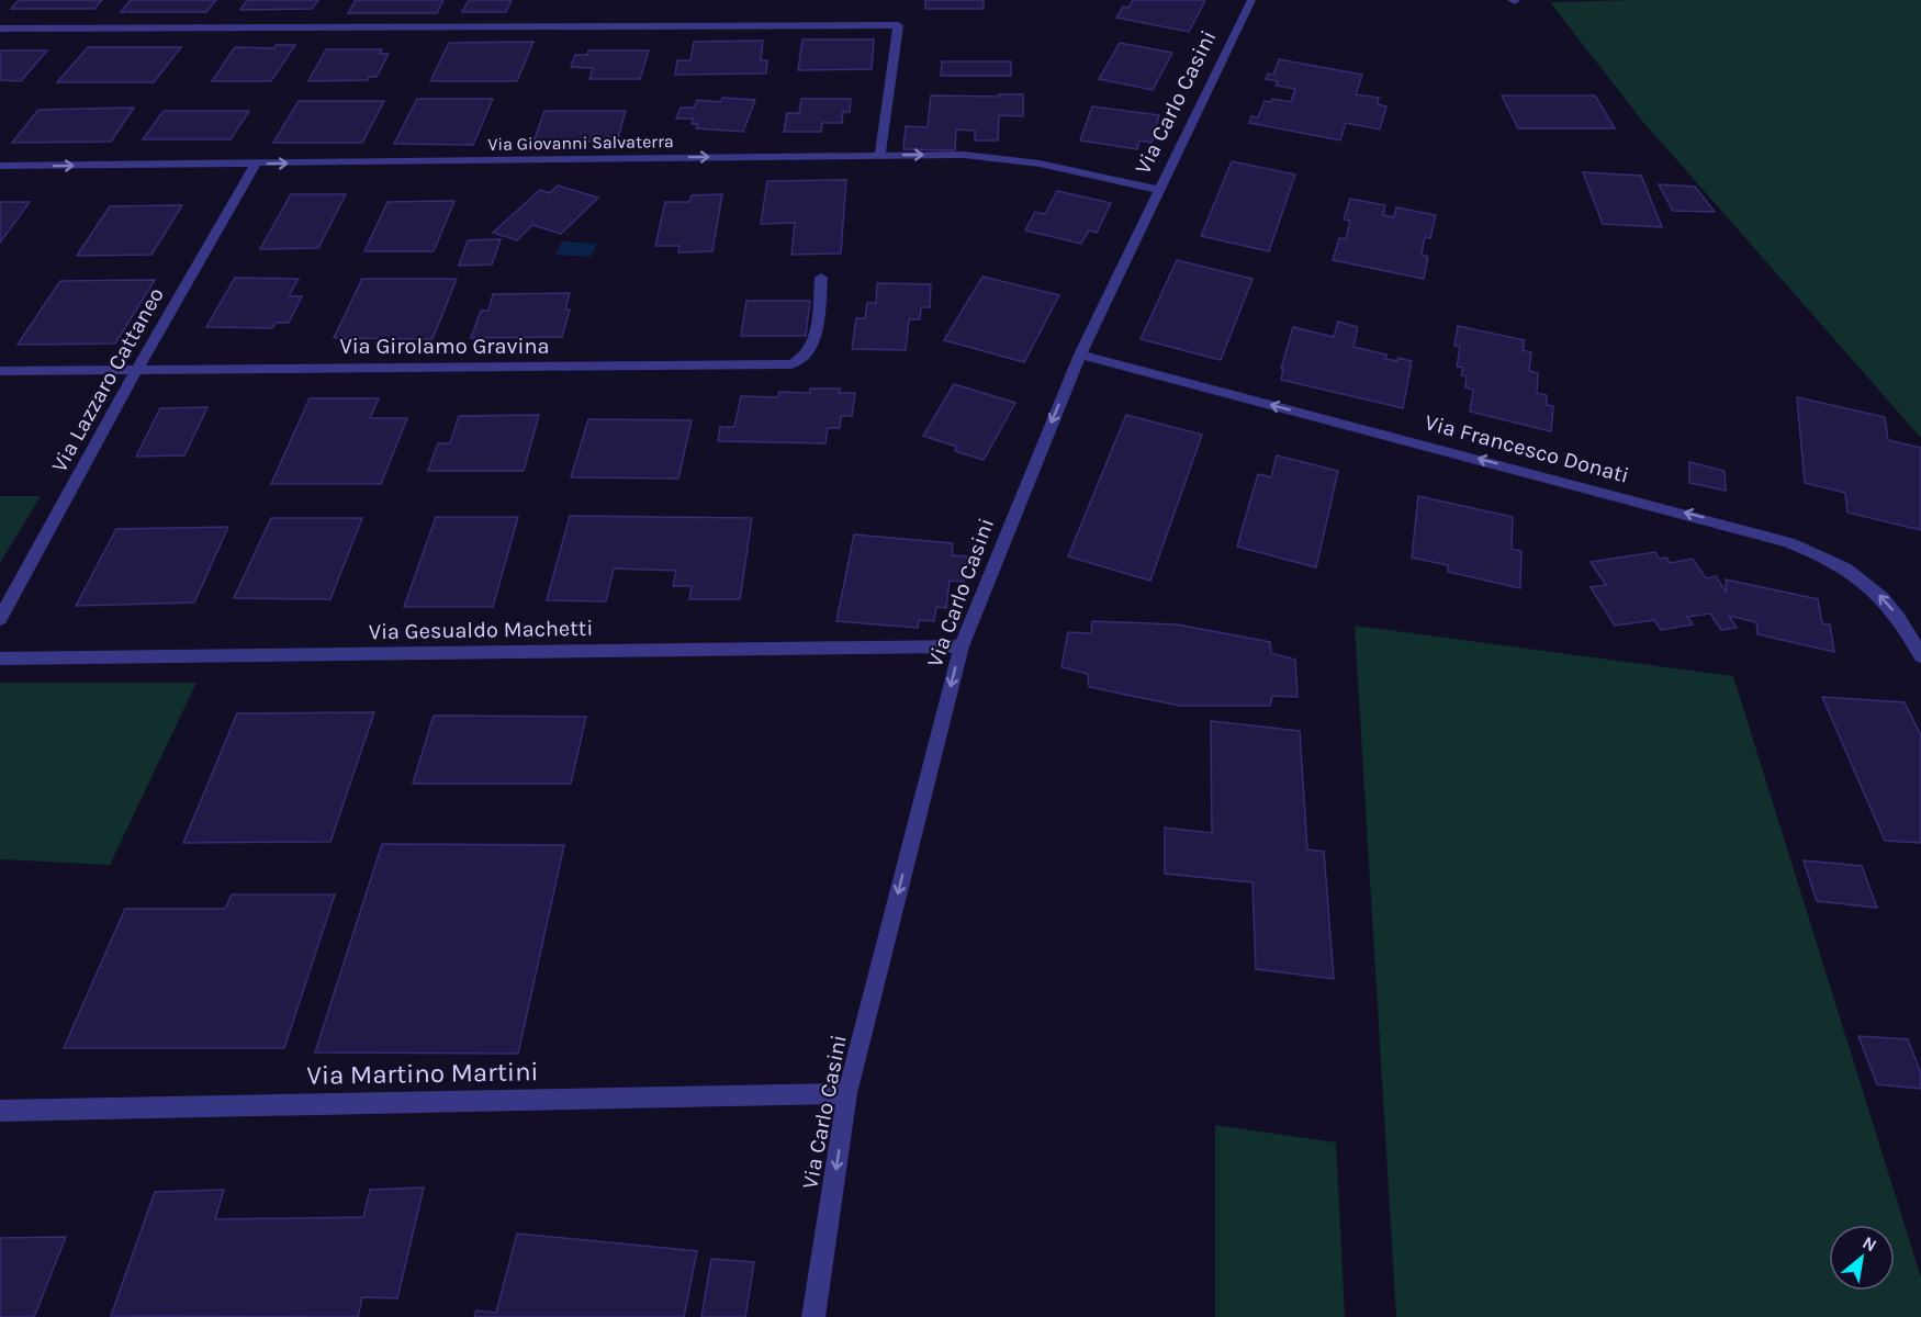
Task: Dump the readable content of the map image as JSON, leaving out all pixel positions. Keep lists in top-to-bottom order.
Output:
{
  "streets": {
    "street": [
      "Via Carlo Casini",
      "Via Giovanni Salvaterra",
      "Via Girolamo Gravina",
      "Via Lazzaro Cattaneo",
      "Via Francesco Donati",
      "Via Gesualdo Machetti",
      "Via Martino Martini"
    ]
  },
  "crossings": [
    ["Via Carlo Casini", "Via Giovanni Salvaterra"],
    ["Via Carlo Casini", "Via Francesco Donati"],
    ["Via Carlo Casini", "Via Gesualdo Machetti"],
    ["Via Carlo Casini", "Via Martino Martini"],
    ["Via Giovanni Salvaterra", "Via Lazzaro Cattaneo"],
    ["Via Girolamo Gravina", "Via Lazzaro Cattaneo"]
  ],
  "one_way": ["Via Carlo Casini", "Via Giovanni Salvaterra", "Via Francesco Donati"],
  "north": "top right"
}
